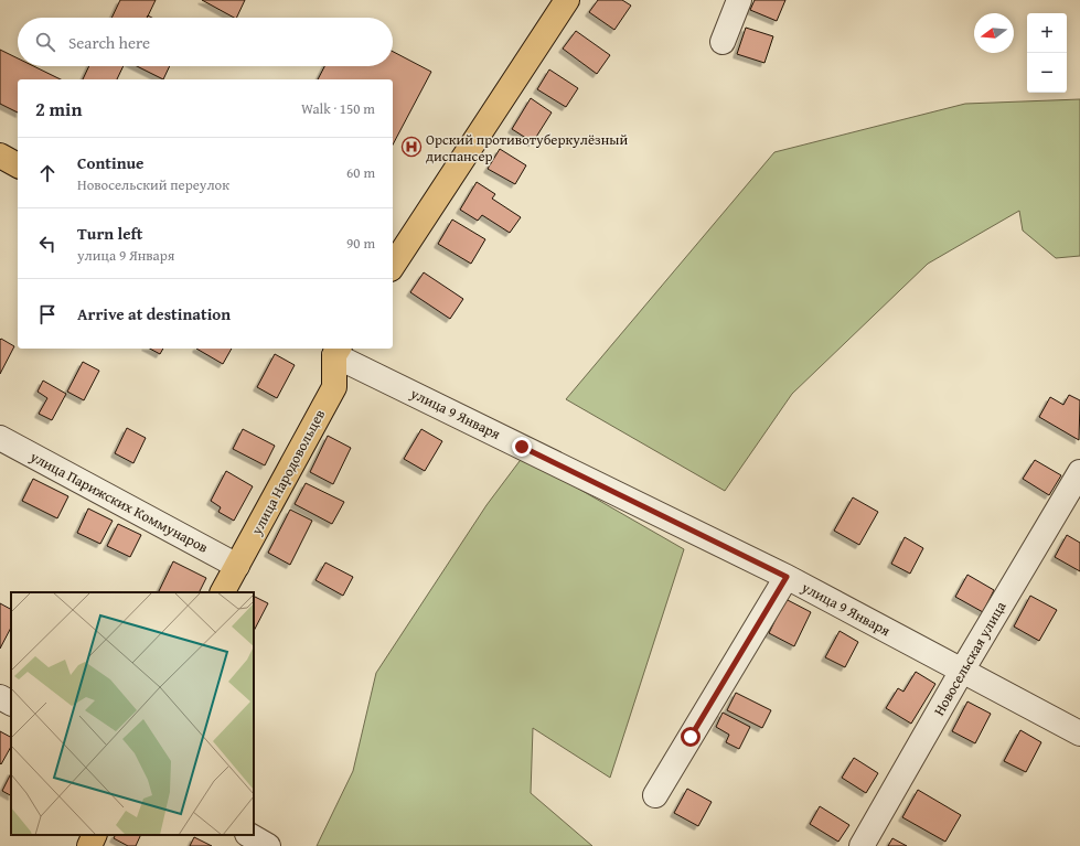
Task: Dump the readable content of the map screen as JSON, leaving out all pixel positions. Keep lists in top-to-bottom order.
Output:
{
  "streets": {
    "main road": ["улица Народовольцев"],
    "street": ["улица 9 Января", "улица Парижских Коммунаров", "Новосельская улица"]
  },
  "crossings": [
    ["улица 9 Января", "улица Народовольцев"],
    ["улица 9 Января", "Новосельская улица"],
    ["улица Народовольцев", "улица Парижских Коммунаров"]
  ],
  "places": {
    "hospital": ["Орский противотуберкулёзный диспансер"]
  },
  "north": "left",
  "page": {
    "map_buttons": ["+", "−"],
    "search": "Search here",
    "heading": ["2 min", "Walk · 150 m"],
    "list": [
      ["Continue", "Новосельский переулок", "60 m"],
      ["Turn left", "улица 9 Января", "90 m"],
      "Arrive at destination"
    ]
  }
}
